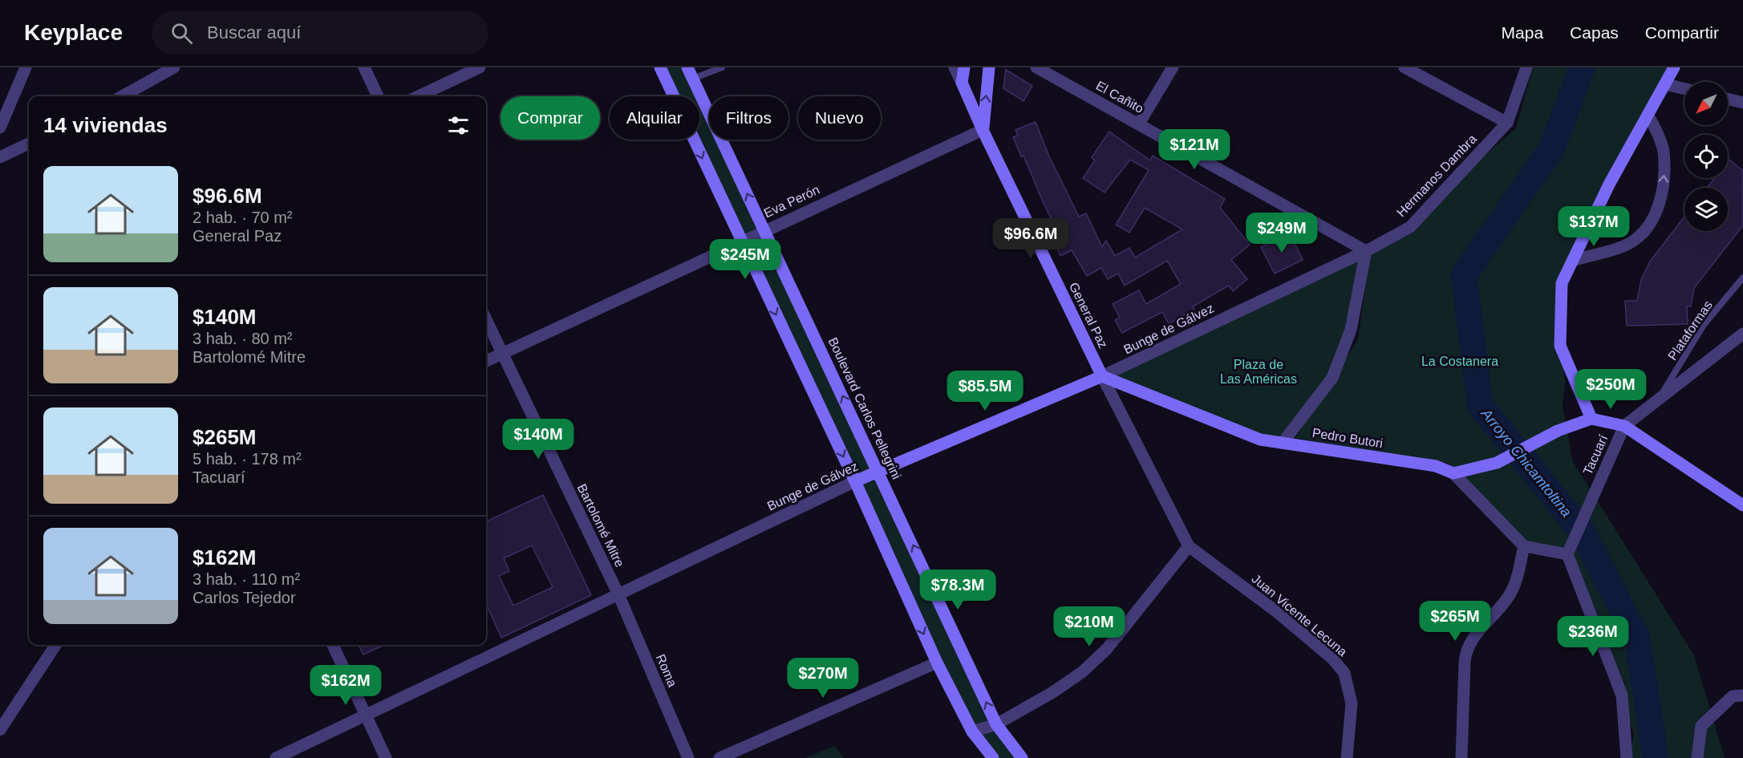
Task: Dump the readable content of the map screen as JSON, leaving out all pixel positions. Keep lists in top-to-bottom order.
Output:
{
  "streets": {
    "street": [
      "El Cañito",
      "Hermanos Dambra",
      "Eva Perón",
      "General Paz",
      "Bunge de Gálvez",
      "Boulevard Carlos Pellegrini",
      "Pedro Butori",
      "Tacuarí",
      "Bartolomé Mitre",
      "Juan Vicente Lecuna",
      "Roma"
    ],
    "lane": ["Plataformas"]
  },
  "crossings": [
    ["El Cañito", "Hermanos Dambra"],
    ["El Cañito", "Bunge de Gálvez"],
    ["Hermanos Dambra", "Bunge de Gálvez"],
    ["Eva Perón", "General Paz"],
    ["Eva Perón", "Boulevard Carlos Pellegrini"],
    ["Eva Perón", "Bartolomé Mitre"],
    ["General Paz", "Bunge de Gálvez"],
    ["General Paz", "Pedro Butori"],
    ["General Paz", "Juan Vicente Lecuna"],
    ["Bunge de Gálvez", "Boulevard Carlos Pellegrini"],
    ["Bunge de Gálvez", "Pedro Butori"],
    ["Bunge de Gálvez", "Bartolomé Mitre"],
    ["Bunge de Gálvez", "Roma"],
    ["Plataformas", "Tacuarí"],
    ["Bartolomé Mitre", "Roma"]
  ],
  "water": ["Arroyo Chicamtoltina"],
  "parks": ["La Costanera", "Plaza de Las Américas"],
  "north": "bottom left",
  "page": {
    "header": "Keyplace",
    "search": "Buscar aquí",
    "nav": ["Mapa", "Capas", "Compartir"],
    "chip": [
      "Comprar",
      "Alquilar",
      "Filtros",
      "Nuevo"
    ],
    "heading": "14 viviendas",
    "price": [
      "$121M",
      "$137M",
      "$249M",
      "$96.6M",
      "$245M",
      "$250M",
      "$85.5M",
      "$140M",
      "$78.3M",
      "$265M",
      "$210M",
      "$236M",
      "$270M",
      "$162M"
    ],
    "list": [
      {
        "name": "$96.6M",
        "note": "2 hab. · 70 m² · General Paz"
      },
      {
        "name": "$140M",
        "note": "3 hab. · 80 m² · Bartolomé Mitre"
      },
      {
        "name": "$265M",
        "note": "5 hab. · 178 m² · Tacuarí"
      },
      {
        "name": "$162M",
        "note": "3 hab. · 110 m² · Carlos Tejedor"
      }
    ]
  }
}
